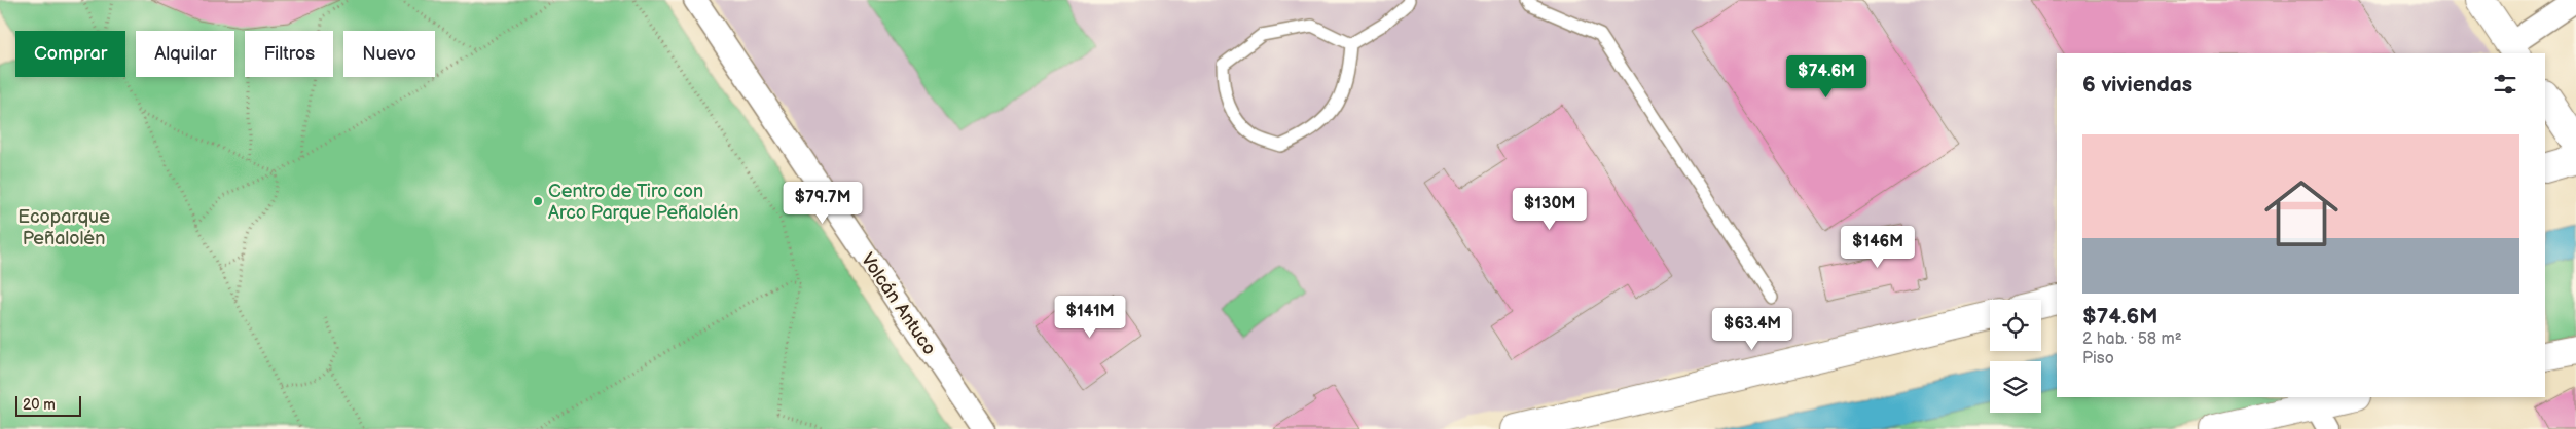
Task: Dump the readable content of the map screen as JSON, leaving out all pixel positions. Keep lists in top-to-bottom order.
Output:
{
  "streets": {
    "street": ["Volcán Antuco"]
  },
  "parks": ["Ecoparque Peñalolén"],
  "places": ["Centro de Tiro con Arco Parque Peñalolén"],
  "scale_bar": "20 m",
  "page": {
    "chip": [
      "Comprar",
      "Alquilar",
      "Filtros",
      "Nuevo"
    ],
    "heading": "6 viviendas",
    "price": [
      "$74.6M",
      "$79.7M",
      "$130M",
      "$146M",
      "$141M",
      "$63.4M"
    ],
    "list": [
      {
        "name": "$74.6M",
        "note": "2 hab. · 58 m² · Piso"
      }
    ],
    "scale": "20 m"
  }
}
